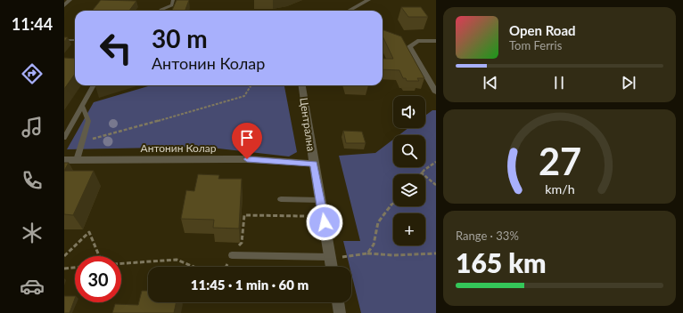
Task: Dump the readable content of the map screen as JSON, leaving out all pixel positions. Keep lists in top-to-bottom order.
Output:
{
  "streets": {
    "street": ["Централна", "Антонин Колар"]
  },
  "crossings": [
    ["Централна", "Антонин Колар"]
  ],
  "page": {
    "tabs": "11:44",
    "turn": ["30 m", "Антонин Колар"],
    "song": ["Open Road", "Tom Ferris"],
    "map_buttons": "+",
    "tile": ["Range · 33%", "165 km"],
    "limit": "30",
    "trip": "11:45 · 1 min · 60 m",
    "gauge": ["27", "km/h"]
  }
}
